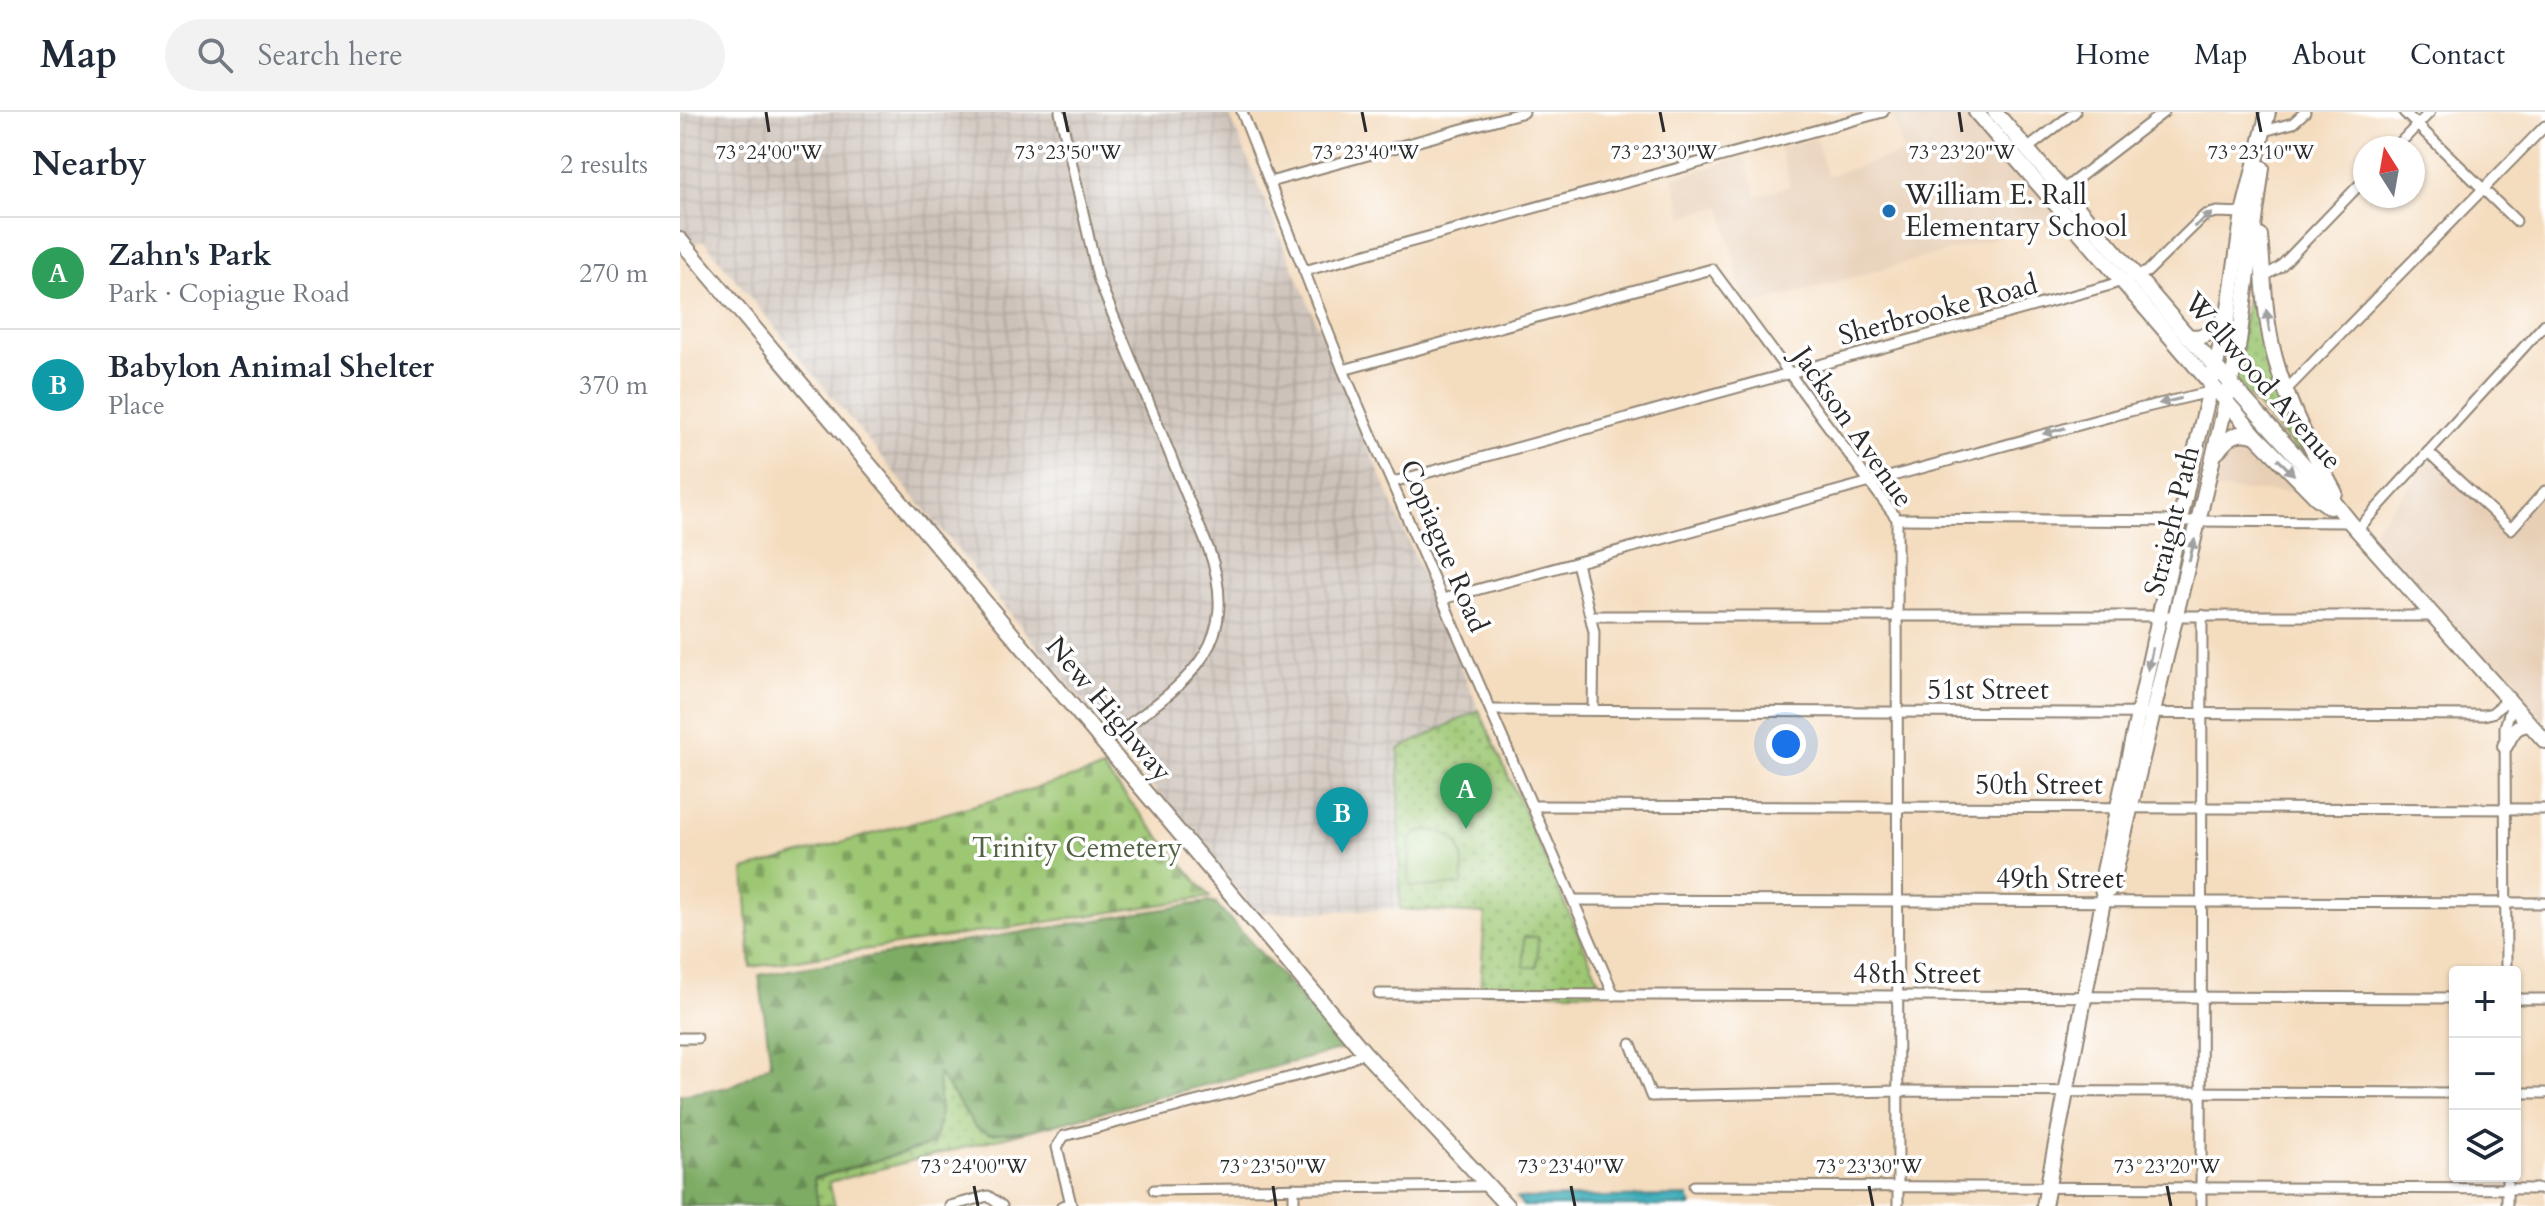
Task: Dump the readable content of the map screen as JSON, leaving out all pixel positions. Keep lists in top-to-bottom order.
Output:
{
  "streets": {
    "main road": ["Wellwood Avenue", "Straight Path", "New Highway"],
    "street": [
      "Sherbrooke Road",
      "Jackson Avenue",
      "Copiague Road",
      "51st Street",
      "50th Street",
      "49th Street",
      "48th Street"
    ]
  },
  "crossings": [
    ["Sherbrooke Road", "Wellwood Avenue"],
    ["Sherbrooke Road", "Jackson Avenue"],
    ["Sherbrooke Road", "Straight Path"],
    ["Sherbrooke Road", "Copiague Road"],
    ["Wellwood Avenue", "Straight Path"],
    ["Wellwood Avenue", "51st Street"],
    ["Jackson Avenue", "Copiague Road"],
    ["Jackson Avenue", "51st Street"],
    ["Jackson Avenue", "50th Street"],
    ["Jackson Avenue", "49th Street"],
    ["Jackson Avenue", "48th Street"],
    ["Straight Path", "51st Street"],
    ["Straight Path", "50th Street"],
    ["Straight Path", "49th Street"],
    ["Straight Path", "48th Street"],
    ["Copiague Road", "51st Street"],
    ["Copiague Road", "50th Street"],
    ["Copiague Road", "49th Street"],
    ["Copiague Road", "48th Street"]
  ],
  "parks": ["Trinity Cemetery"],
  "places": ["William E. Rall Elementary School"],
  "north": "top",
  "page": {
    "header": "Map",
    "search": "Search here",
    "nav": [
      "Home",
      "Map",
      "About",
      "Contact"
    ],
    "heading": ["Nearby", "2 results"],
    "list": [
      {
        "mark": "A",
        "name": "Zahn's Park",
        "note": "Park · Copiague Road",
        "value": "270 m"
      },
      {
        "mark": "B",
        "name": "Babylon Animal Shelter",
        "note": "Place",
        "value": "370 m"
      }
    ],
    "pins": ["A", "B"],
    "map_buttons": ["+", "−"]
  },
  "coordinates": [
    "73°24'00\"W",
    "73°23'50\"W",
    "73°23'40\"W",
    "73°23'30\"W",
    "73°23'20\"W",
    "73°23'10\"W"
  ]
}
